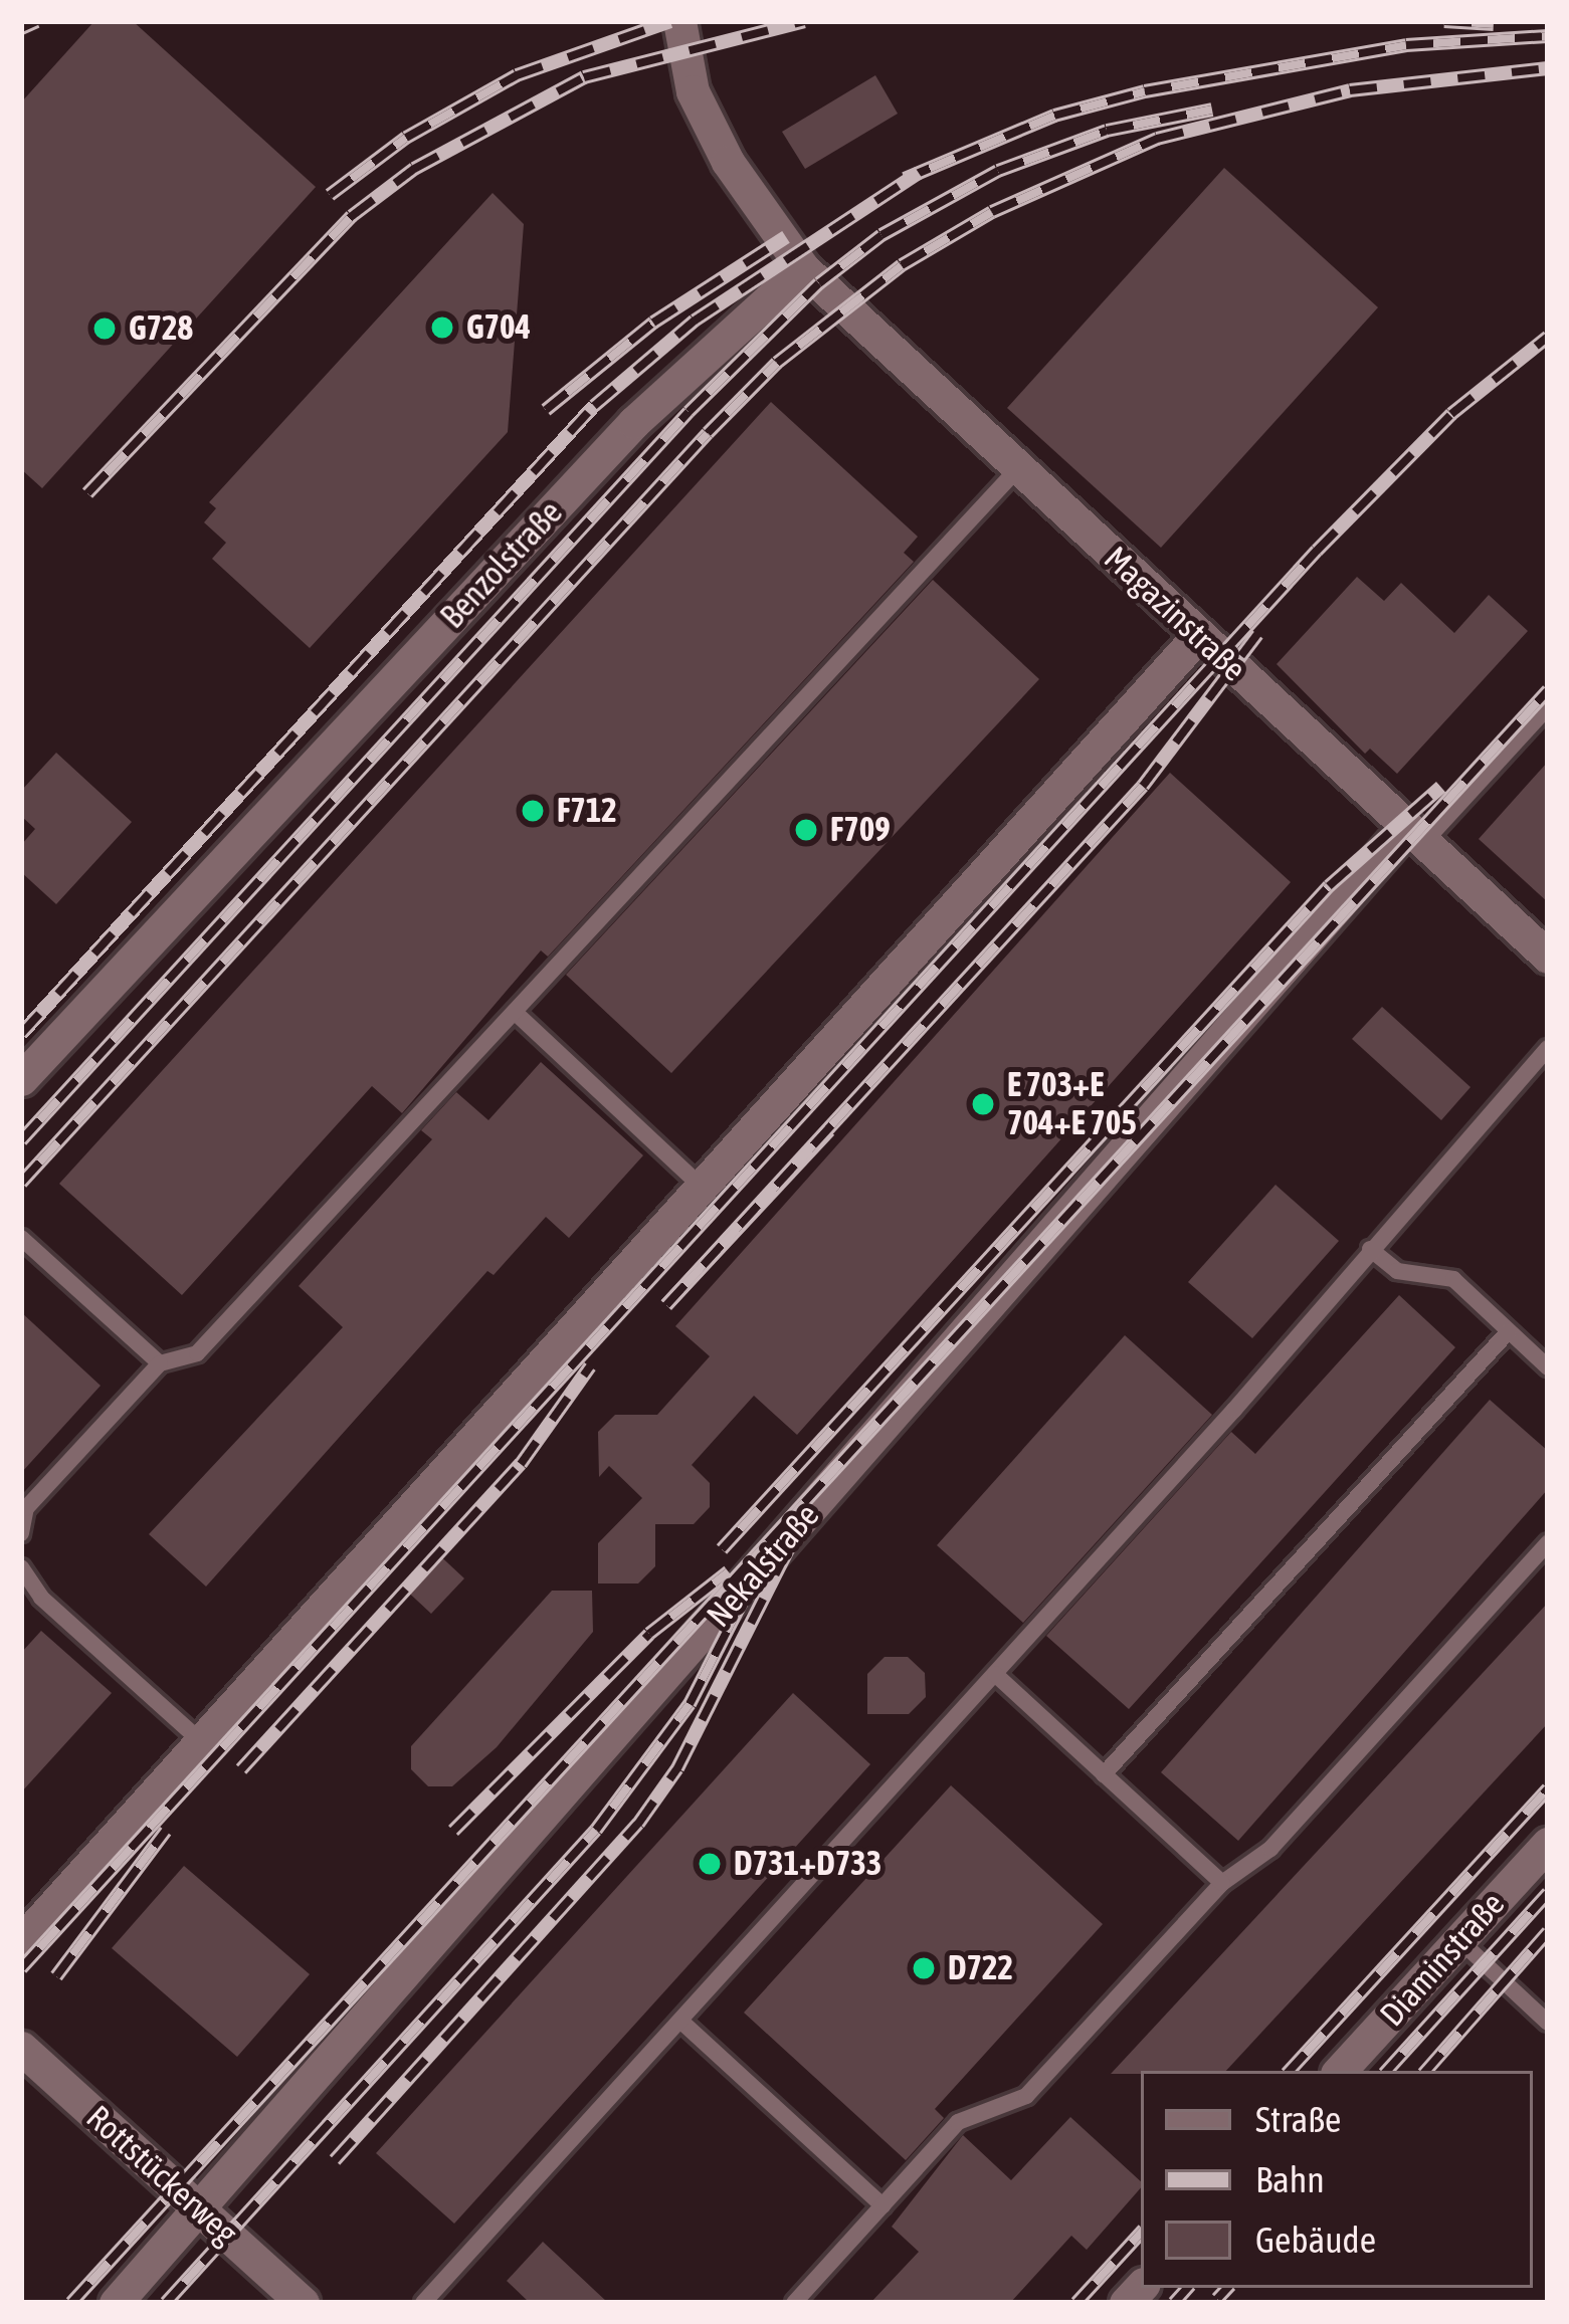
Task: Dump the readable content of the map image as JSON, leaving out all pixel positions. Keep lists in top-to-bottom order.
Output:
{
  "streets": {
    "street": [
      "Benzolstraße",
      "Magazinstraße",
      "Nekalstraße",
      "Diaminstraße",
      "Rottstückerweg"
    ]
  },
  "crossings": [
    ["Benzolstraße", "Magazinstraße"],
    ["Magazinstraße", "Nekalstraße"],
    ["Nekalstraße", "Rottstückerweg"]
  ],
  "places": [
    "G704",
    "G728",
    "F712",
    "F709",
    "E 703+E 704+E 705",
    "D731+D733",
    "D722"
  ],
  "legend": ["Straße", "Bahn", "Gebäude"]
}
